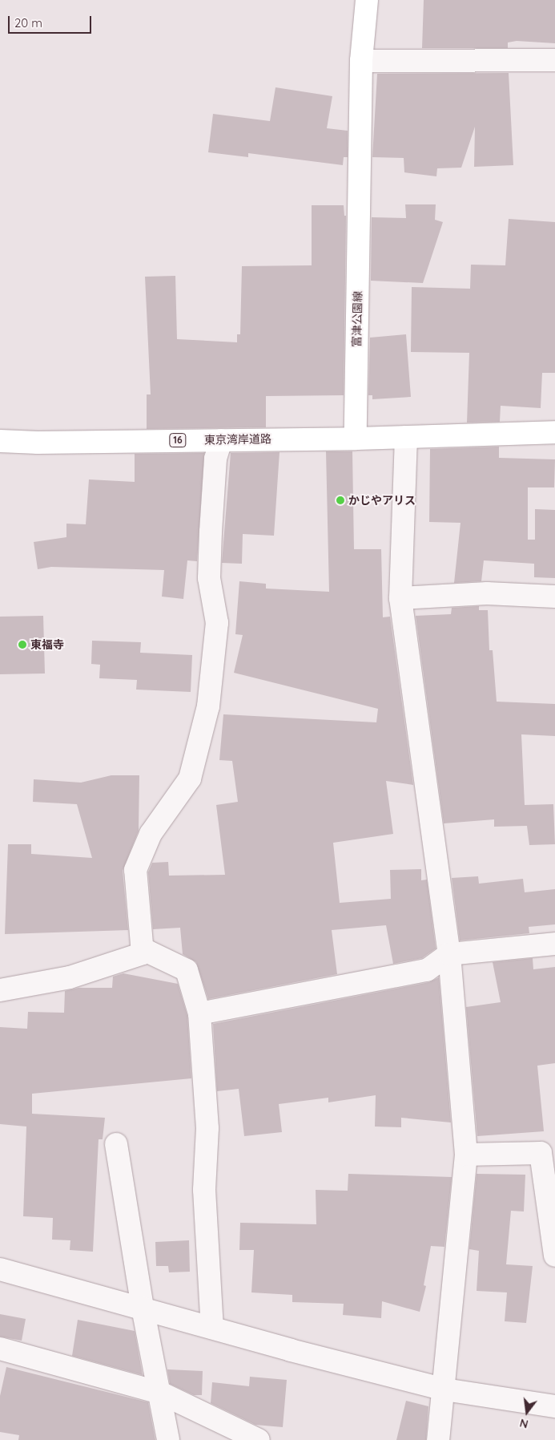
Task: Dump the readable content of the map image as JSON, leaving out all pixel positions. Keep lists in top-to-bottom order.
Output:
{
  "streets": {
    "main road": ["富津公園線", "東京湾岸道路", "16"]
  },
  "crossings": [
    ["富津公園線", "東京湾岸道路"]
  ],
  "places": ["かじやアリス", "東福寺"],
  "scale_bar": "20 m",
  "north": "bottom"
}
